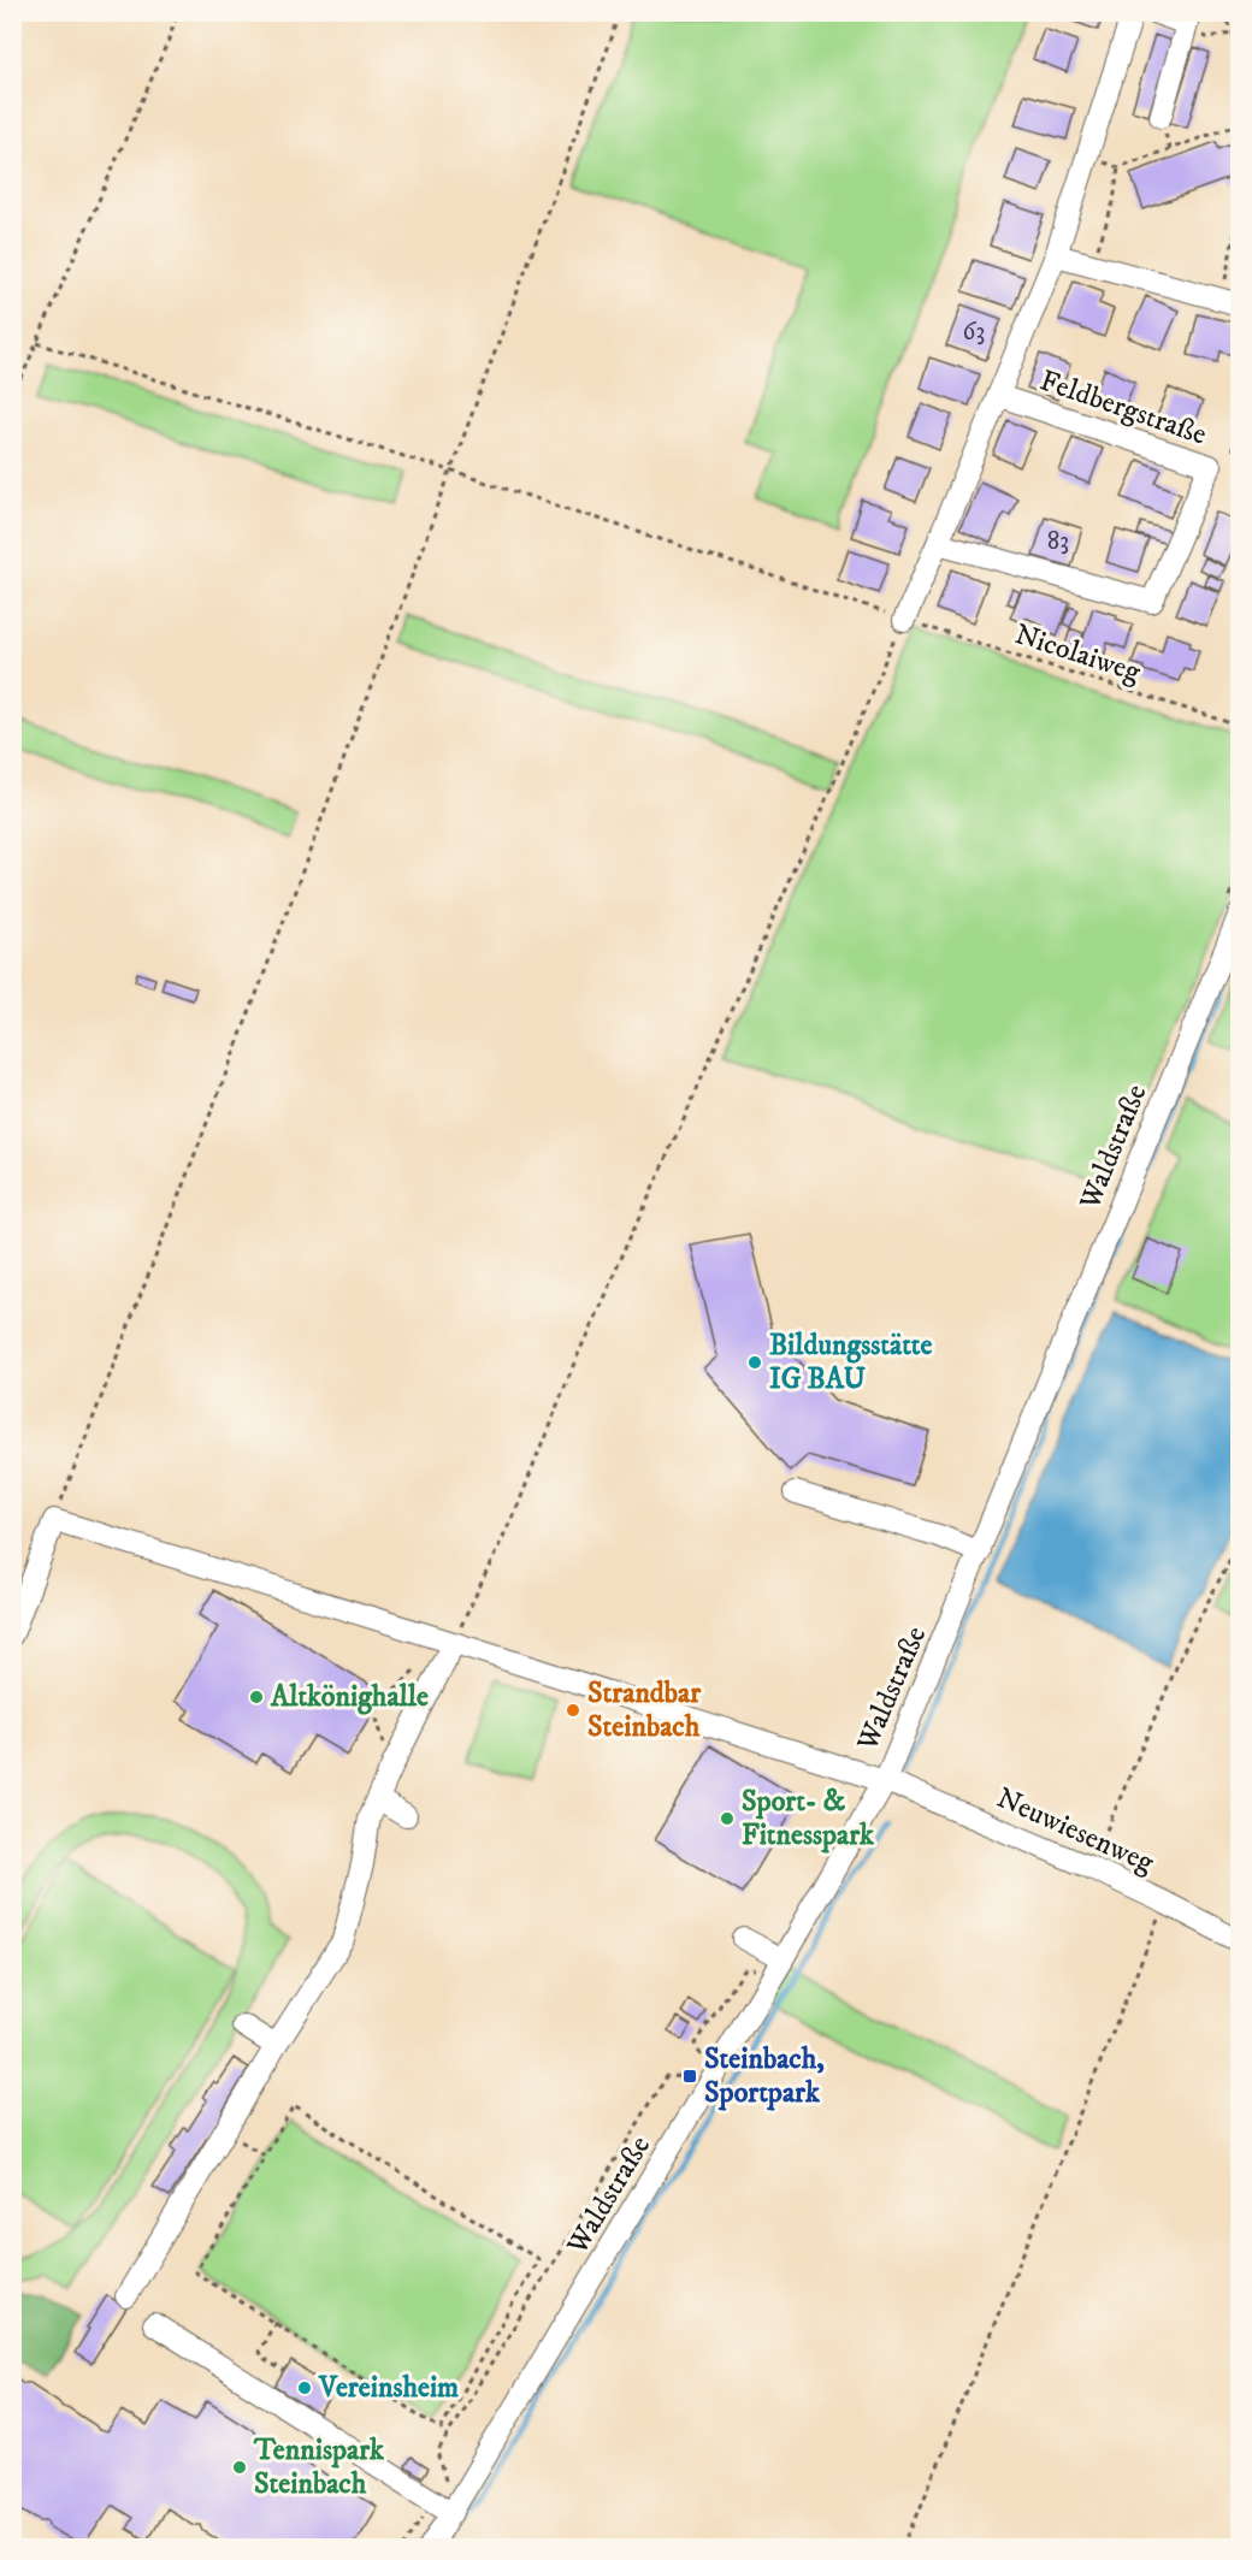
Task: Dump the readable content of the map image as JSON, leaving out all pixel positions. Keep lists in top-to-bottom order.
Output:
{
  "streets": {
    "street": ["Feldbergstraße", "Waldstraße", "Neuwiesenweg"],
    "path": ["Nicolaiweg"]
  },
  "crossings": [
    ["Feldbergstraße", "Nicolaiweg"],
    ["Waldstraße", "Neuwiesenweg"]
  ],
  "places": {
    "other": [
      "Bildungsstätte IG BAU",
      "Altkönighalle",
      "Strandbar Steinbach",
      "Sport- & Fitnesspark",
      "Vereinsheim",
      "Tennispark Steinbach"
    ],
    "transit": ["Steinbach, Sportpark"]
  },
  "house_numbers": ["63", "83"]
}
